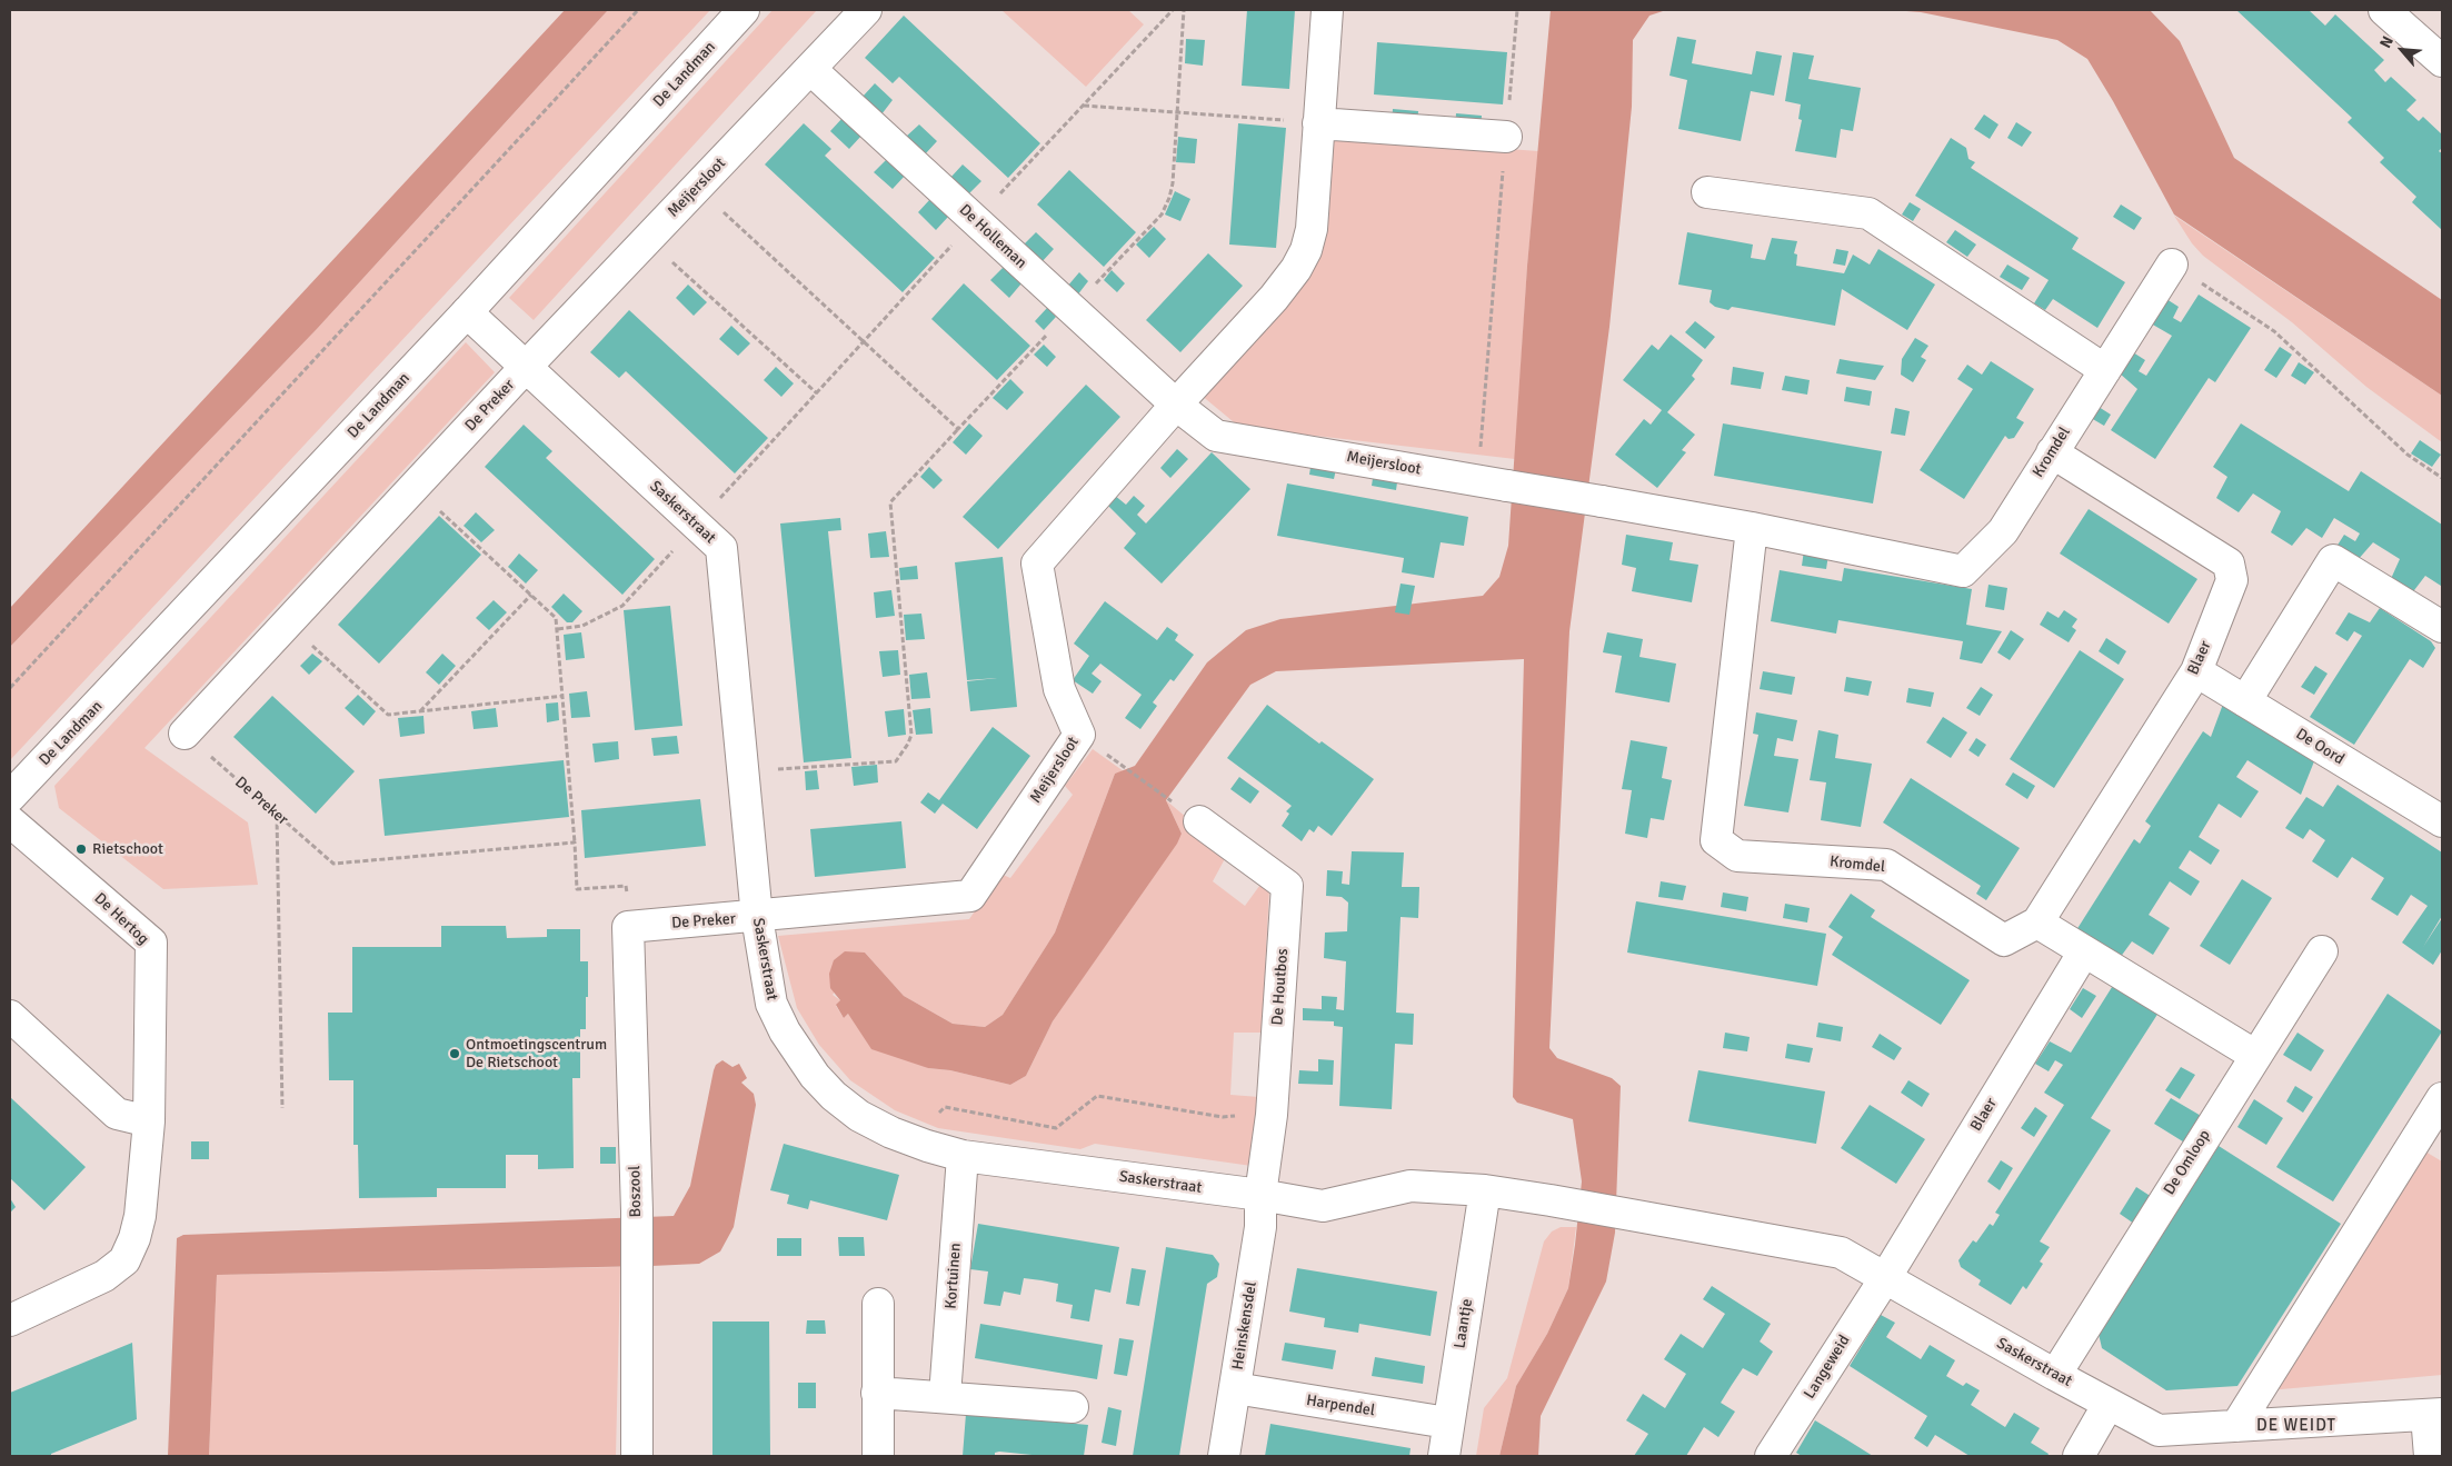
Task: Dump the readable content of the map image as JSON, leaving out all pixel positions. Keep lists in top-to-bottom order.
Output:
{
  "streets": {
    "street": [
      "De Landman",
      "Meijersloot",
      "De Holleman",
      "De Preker",
      "Kromdel",
      "Saskerstraat",
      "Blaer",
      "De Oord",
      "De Hertog",
      "De Houtbos",
      "De Omloop",
      "Boszool",
      "Kortuinen",
      "Laantje",
      "Heinskensdel",
      "Langeweid",
      "Harpendel"
    ]
  },
  "crossings": [
    ["De Landman", "Saskerstraat"],
    ["Meijersloot", "De Holleman"],
    ["Meijersloot", "De Preker"],
    ["Meijersloot", "Kromdel"],
    ["Meijersloot", "Saskerstraat"],
    ["De Preker", "Saskerstraat"],
    ["De Preker", "Boszool"],
    ["Kromdel", "Blaer"],
    ["Saskerstraat", "Blaer"],
    ["Saskerstraat", "De Houtbos"],
    ["Saskerstraat", "De Omloop"],
    ["Saskerstraat", "Kortuinen"],
    ["Saskerstraat", "Laantje"],
    ["Saskerstraat", "Heinskensdel"],
    ["Saskerstraat", "Langeweid"],
    ["Blaer", "De Oord"],
    ["Blaer", "Langeweid"],
    ["De Houtbos", "Heinskensdel"],
    ["Laantje", "Harpendel"],
    ["Heinskensdel", "Harpendel"]
  ],
  "districts": ["DE WEIDT"],
  "places": ["Rietschoot", "Ontmoetingscentrum De Rietschoot"],
  "north": "top left"
}
